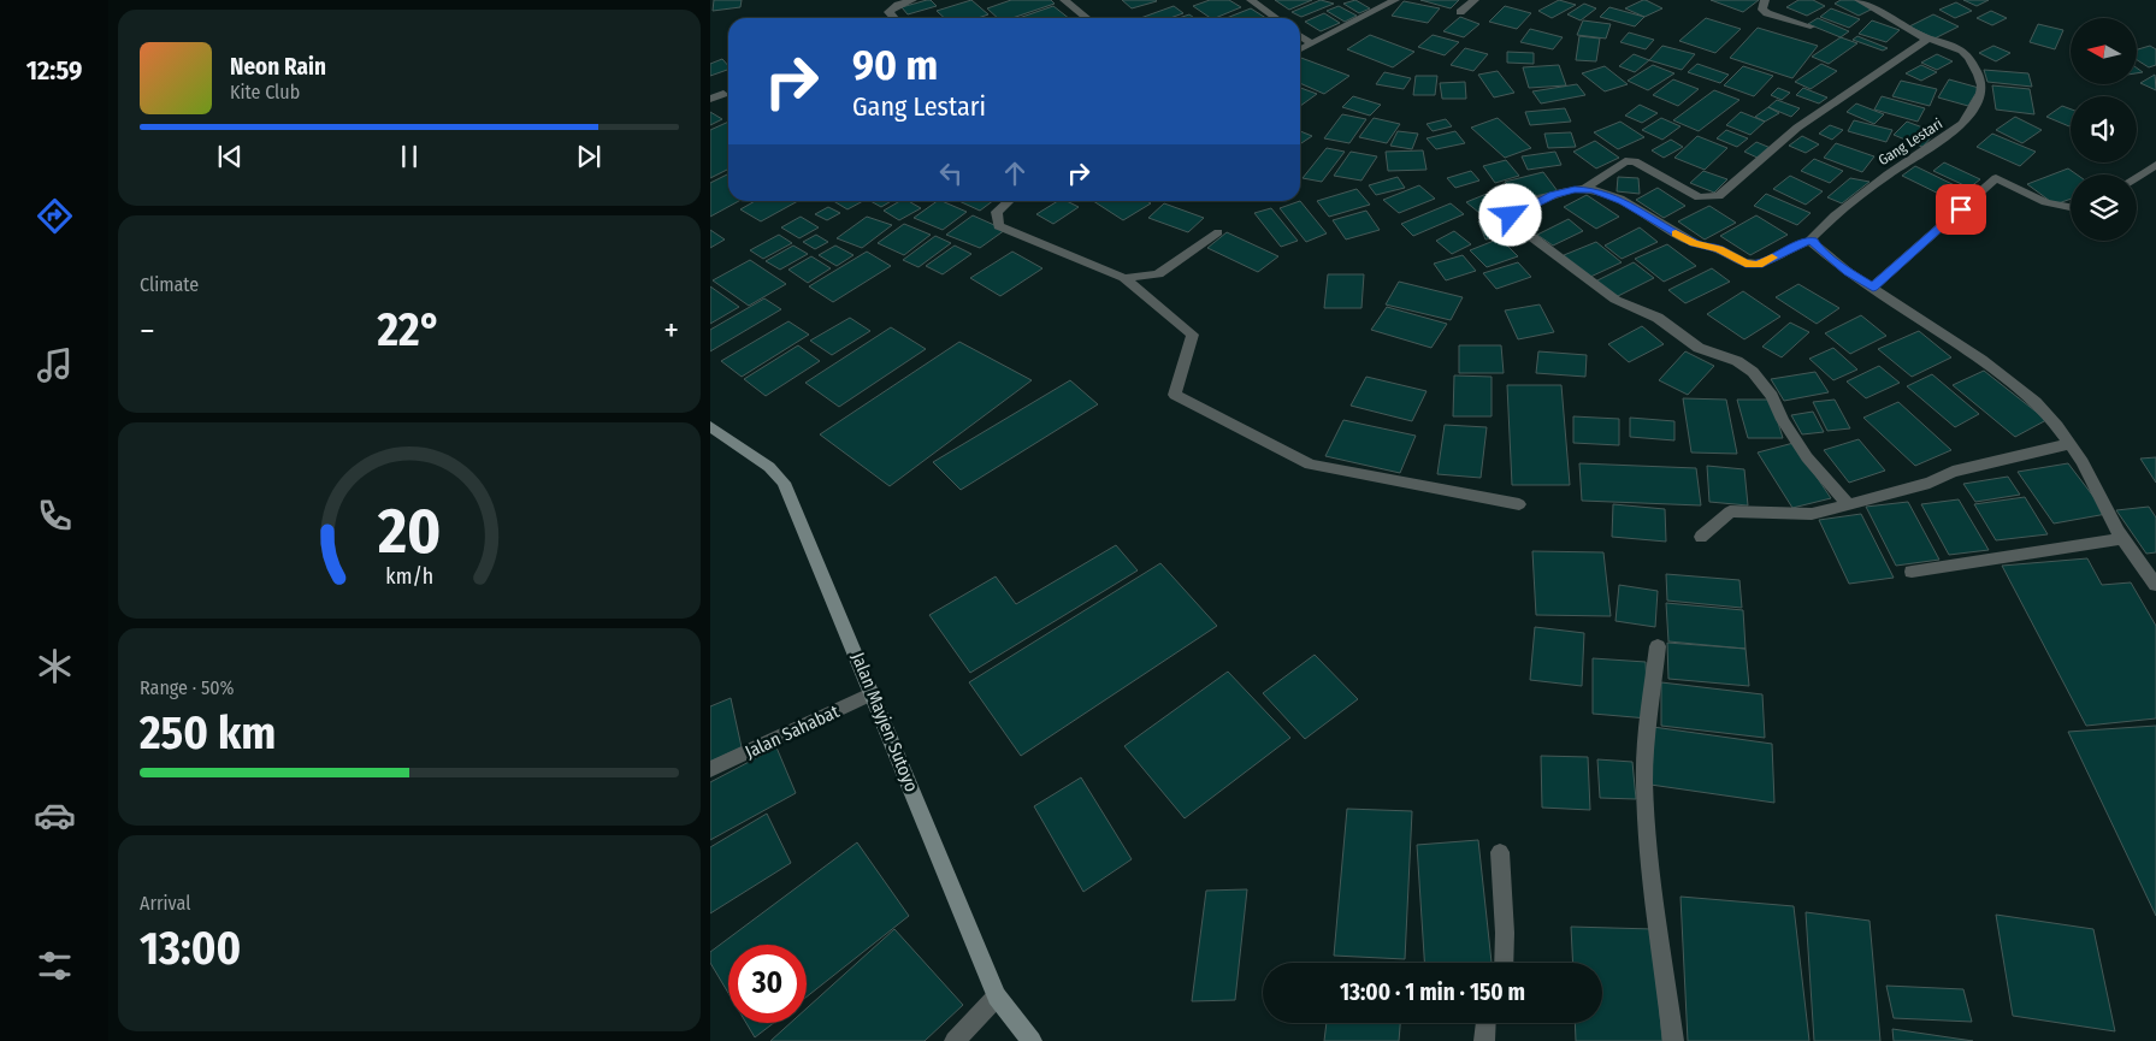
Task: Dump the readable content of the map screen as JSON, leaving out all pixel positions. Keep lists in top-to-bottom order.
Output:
{
  "streets": {
    "main road": ["Jalan Mayjen Sutoyo"],
    "street": ["Gang Lestari", "Jalan Sahabat"]
  },
  "crossings": [
    ["Jalan Mayjen Sutoyo", "Jalan Sahabat"]
  ],
  "north": "left",
  "page": {
    "tabs": "12:59",
    "turn": ["90 m", "Gang Lestari"],
    "song": ["Neon Rain", "Kite Club"],
    "tile": [
      "Climate",
      ["Range · 50%", "250 km"],
      ["Arrival", "13:00"]
    ],
    "heat": ["−", "22°", "+"],
    "limit": "30",
    "trip": "13:00 · 1 min · 150 m",
    "gauge": ["20", "km/h"]
  }
}
